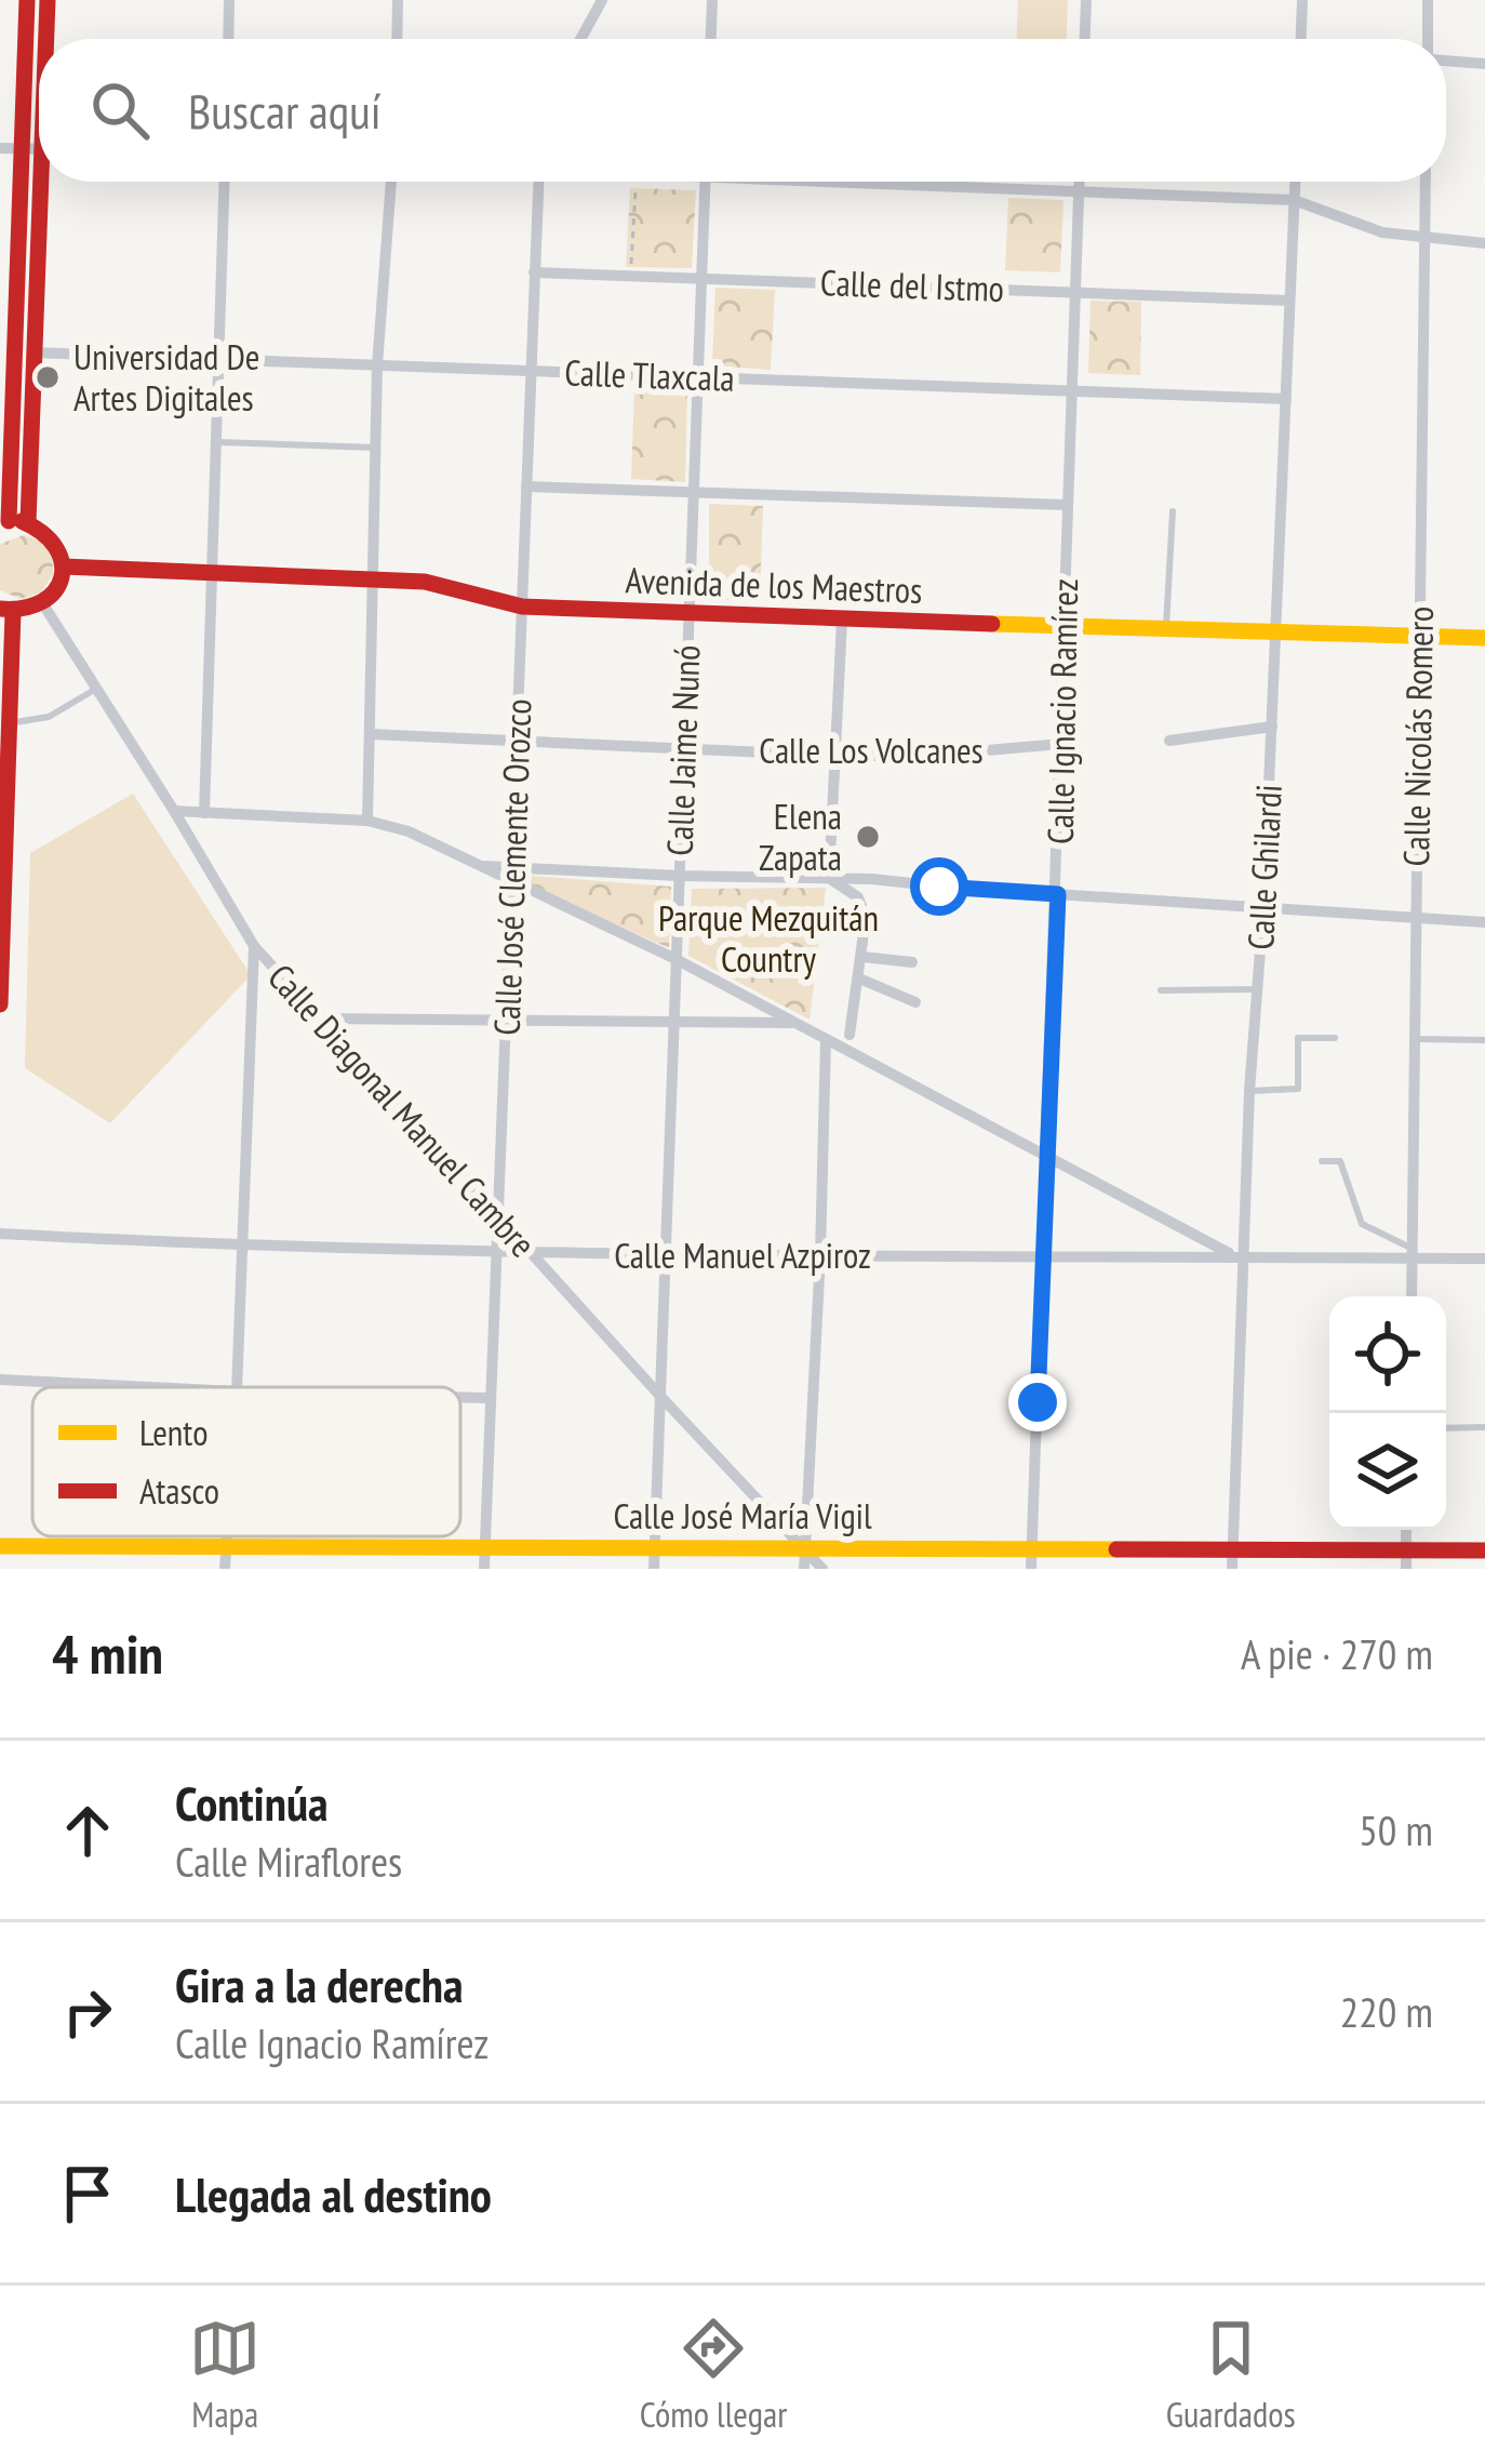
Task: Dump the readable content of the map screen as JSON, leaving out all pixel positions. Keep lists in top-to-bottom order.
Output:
{
  "streets": {
    "street": [
      "Calle del Istmo",
      "Calle Tlaxcala",
      "Avenida de los Maestros",
      "Calle Ignacio Ramírez",
      "Calle Nicolás Romero",
      "Calle Jaime Nunó",
      "Calle Los Volcanes",
      "Calle José Clemente Orozco",
      "Calle Ghilardi",
      "Calle Diagonal Manuel Cambre",
      "Calle Manuel Azpiroz",
      "Calle José María Vigil"
    ]
  },
  "crossings": [
    ["Calle del Istmo", "Calle Ignacio Ramírez"],
    ["Calle del Istmo", "Calle Jaime Nunó"],
    ["Calle del Istmo", "Calle José Clemente Orozco"],
    ["Calle del Istmo", "Calle Ghilardi"],
    ["Calle Tlaxcala", "Calle Ignacio Ramírez"],
    ["Calle Tlaxcala", "Calle Jaime Nunó"],
    ["Calle Tlaxcala", "Calle José Clemente Orozco"],
    ["Calle Tlaxcala", "Calle Ghilardi"],
    ["Avenida de los Maestros", "Calle Ignacio Ramírez"],
    ["Avenida de los Maestros", "Calle Nicolás Romero"],
    ["Avenida de los Maestros", "Calle Jaime Nunó"],
    ["Avenida de los Maestros", "Calle José Clemente Orozco"],
    ["Avenida de los Maestros", "Calle Ghilardi"],
    ["Calle Ignacio Ramírez", "Calle Los Volcanes"],
    ["Calle Ignacio Ramírez", "Calle Manuel Azpiroz"],
    ["Calle Ignacio Ramírez", "Calle José María Vigil"],
    ["Calle Nicolás Romero", "Calle Manuel Azpiroz"],
    ["Calle Jaime Nunó", "Calle Los Volcanes"],
    ["Calle Jaime Nunó", "Calle Diagonal Manuel Cambre"],
    ["Calle Jaime Nunó", "Calle Manuel Azpiroz"],
    ["Calle Jaime Nunó", "Calle José María Vigil"],
    ["Calle Los Volcanes", "Calle José Clemente Orozco"],
    ["Calle José Clemente Orozco", "Calle Diagonal Manuel Cambre"],
    ["Calle José Clemente Orozco", "Calle Manuel Azpiroz"],
    ["Calle José Clemente Orozco", "Calle José María Vigil"],
    ["Calle Ghilardi", "Calle Manuel Azpiroz"],
    ["Calle Ghilardi", "Calle José María Vigil"],
    ["Calle Diagonal Manuel Cambre", "Calle Manuel Azpiroz"],
    ["Calle Diagonal Manuel Cambre", "Calle José María Vigil"]
  ],
  "parks": ["Parque Mezquitán Country"],
  "places": ["Universidad De Artes Digitales", "Elena Zapata"],
  "legend": ["Lento", "Atasco"],
  "page": {
    "search": "Buscar aquí",
    "heading": ["4 min", "A pie · 270 m"],
    "list": [
      ["Continúa", "Calle Miraflores", "50 m"],
      ["Gira a la derecha", "Calle Ignacio Ramírez", "220 m"],
      "Llegada al destino"
    ],
    "nav": ["Mapa", "Cómo llegar", "Guardados"]
  }
}
